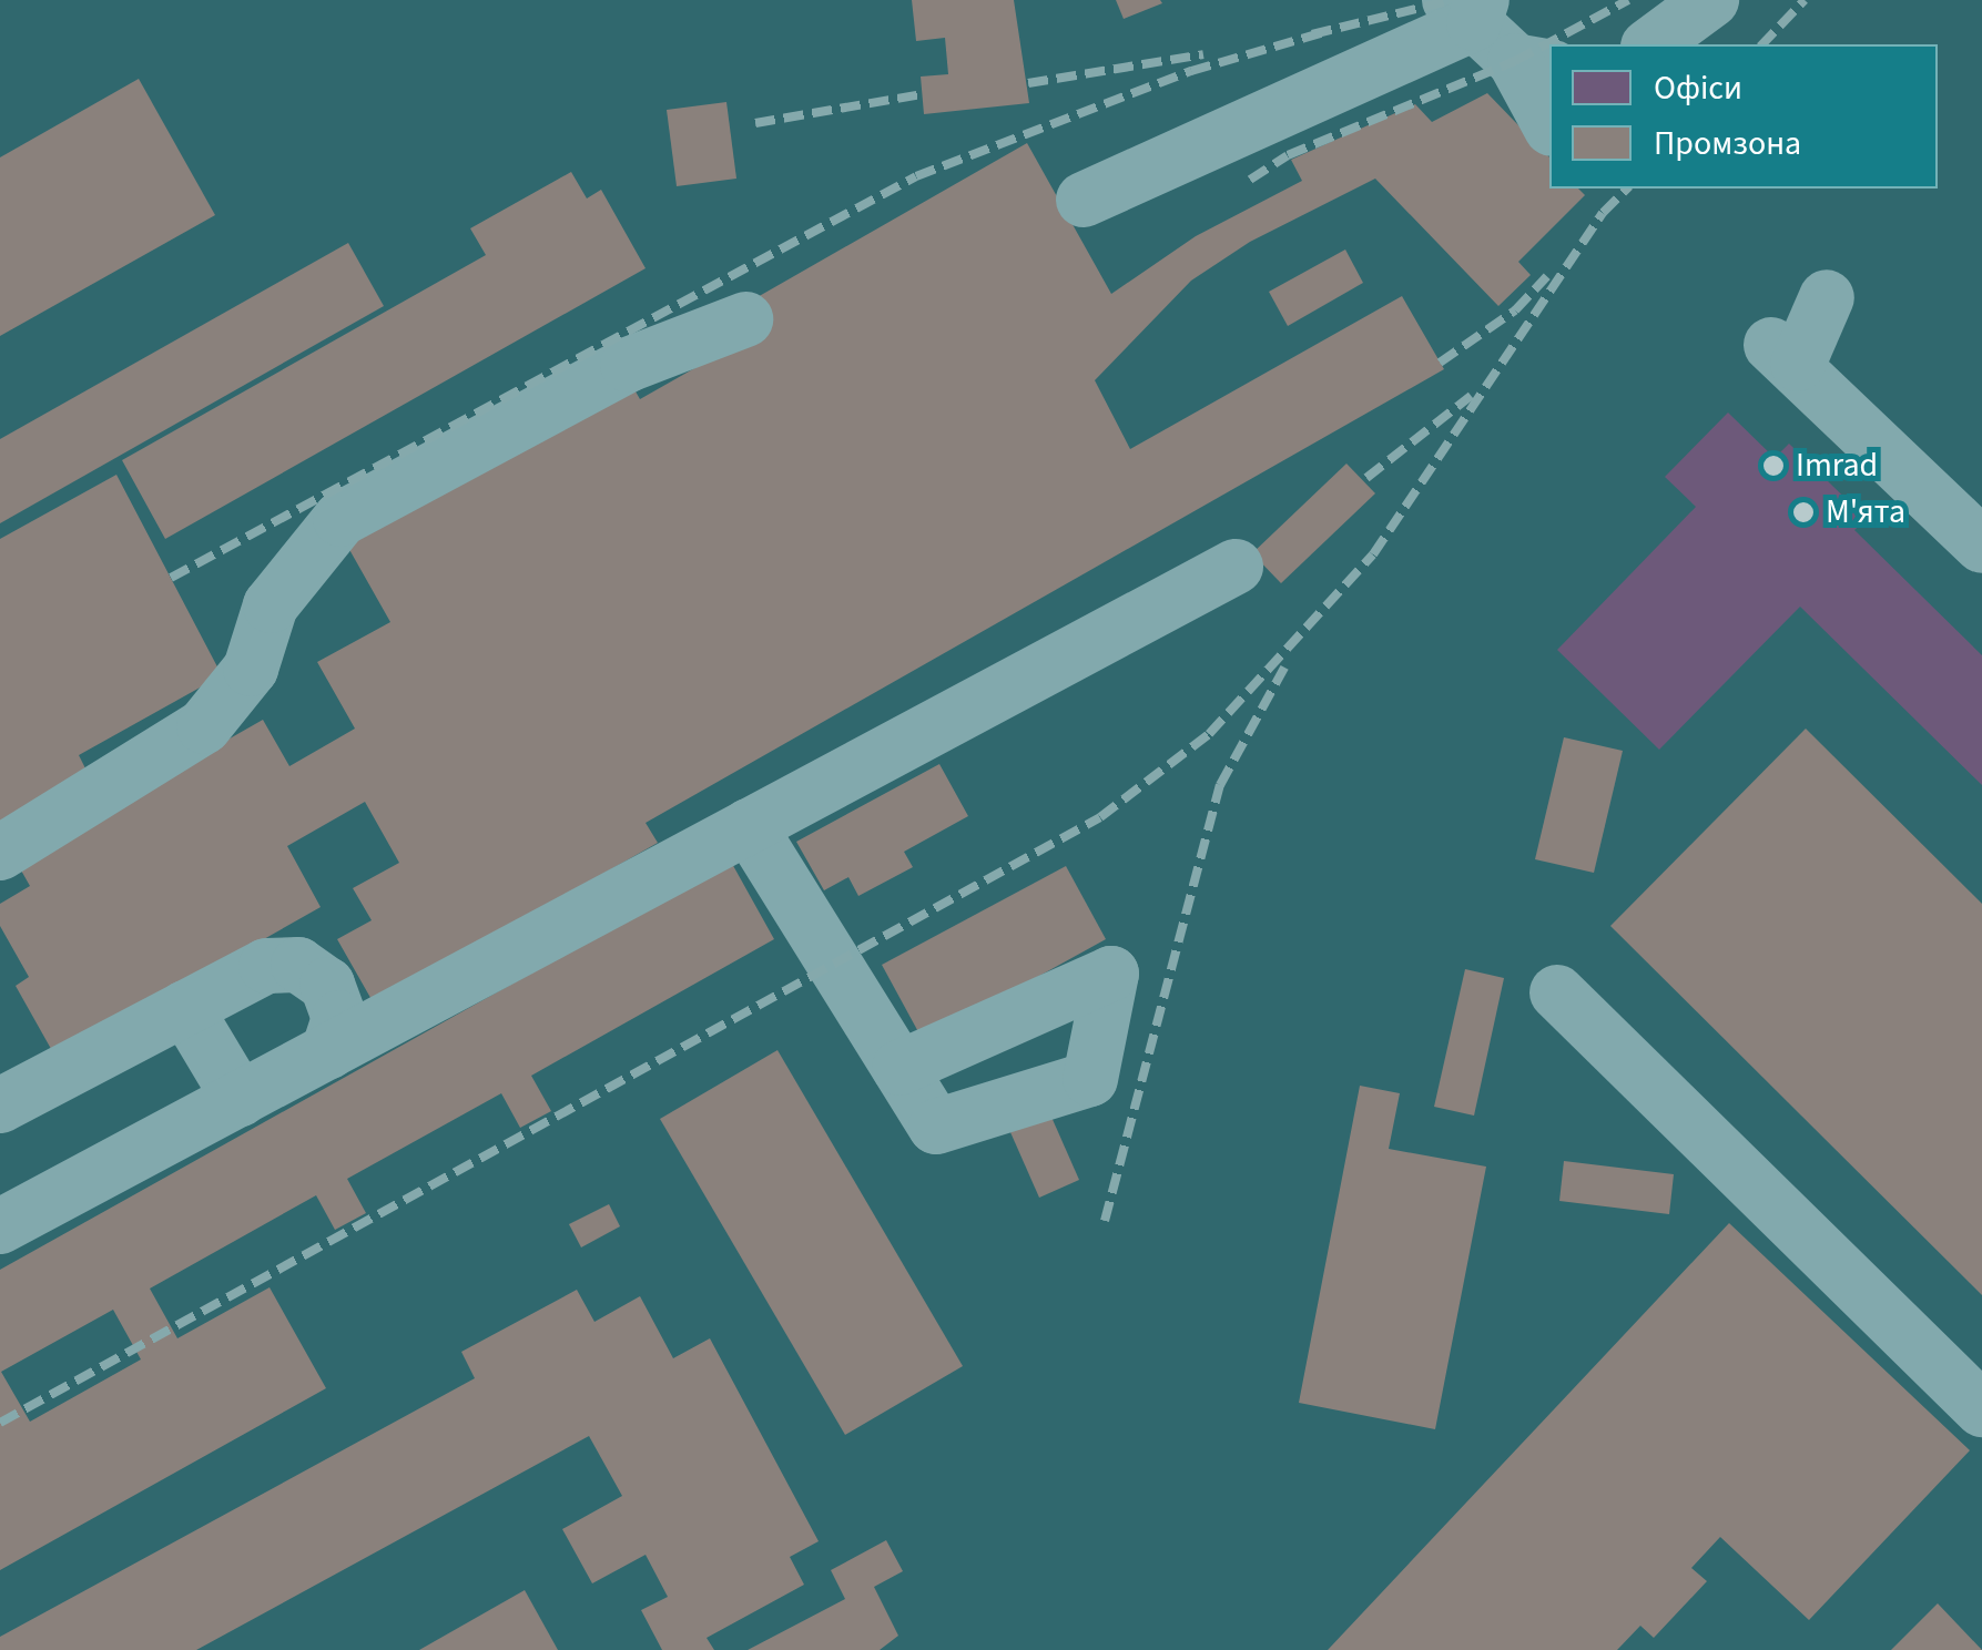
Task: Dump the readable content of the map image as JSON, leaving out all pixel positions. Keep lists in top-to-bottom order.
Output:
{
  "places": ["Imrad", "М'ята"],
  "legend": ["Офіси", "Промзона"]
}
